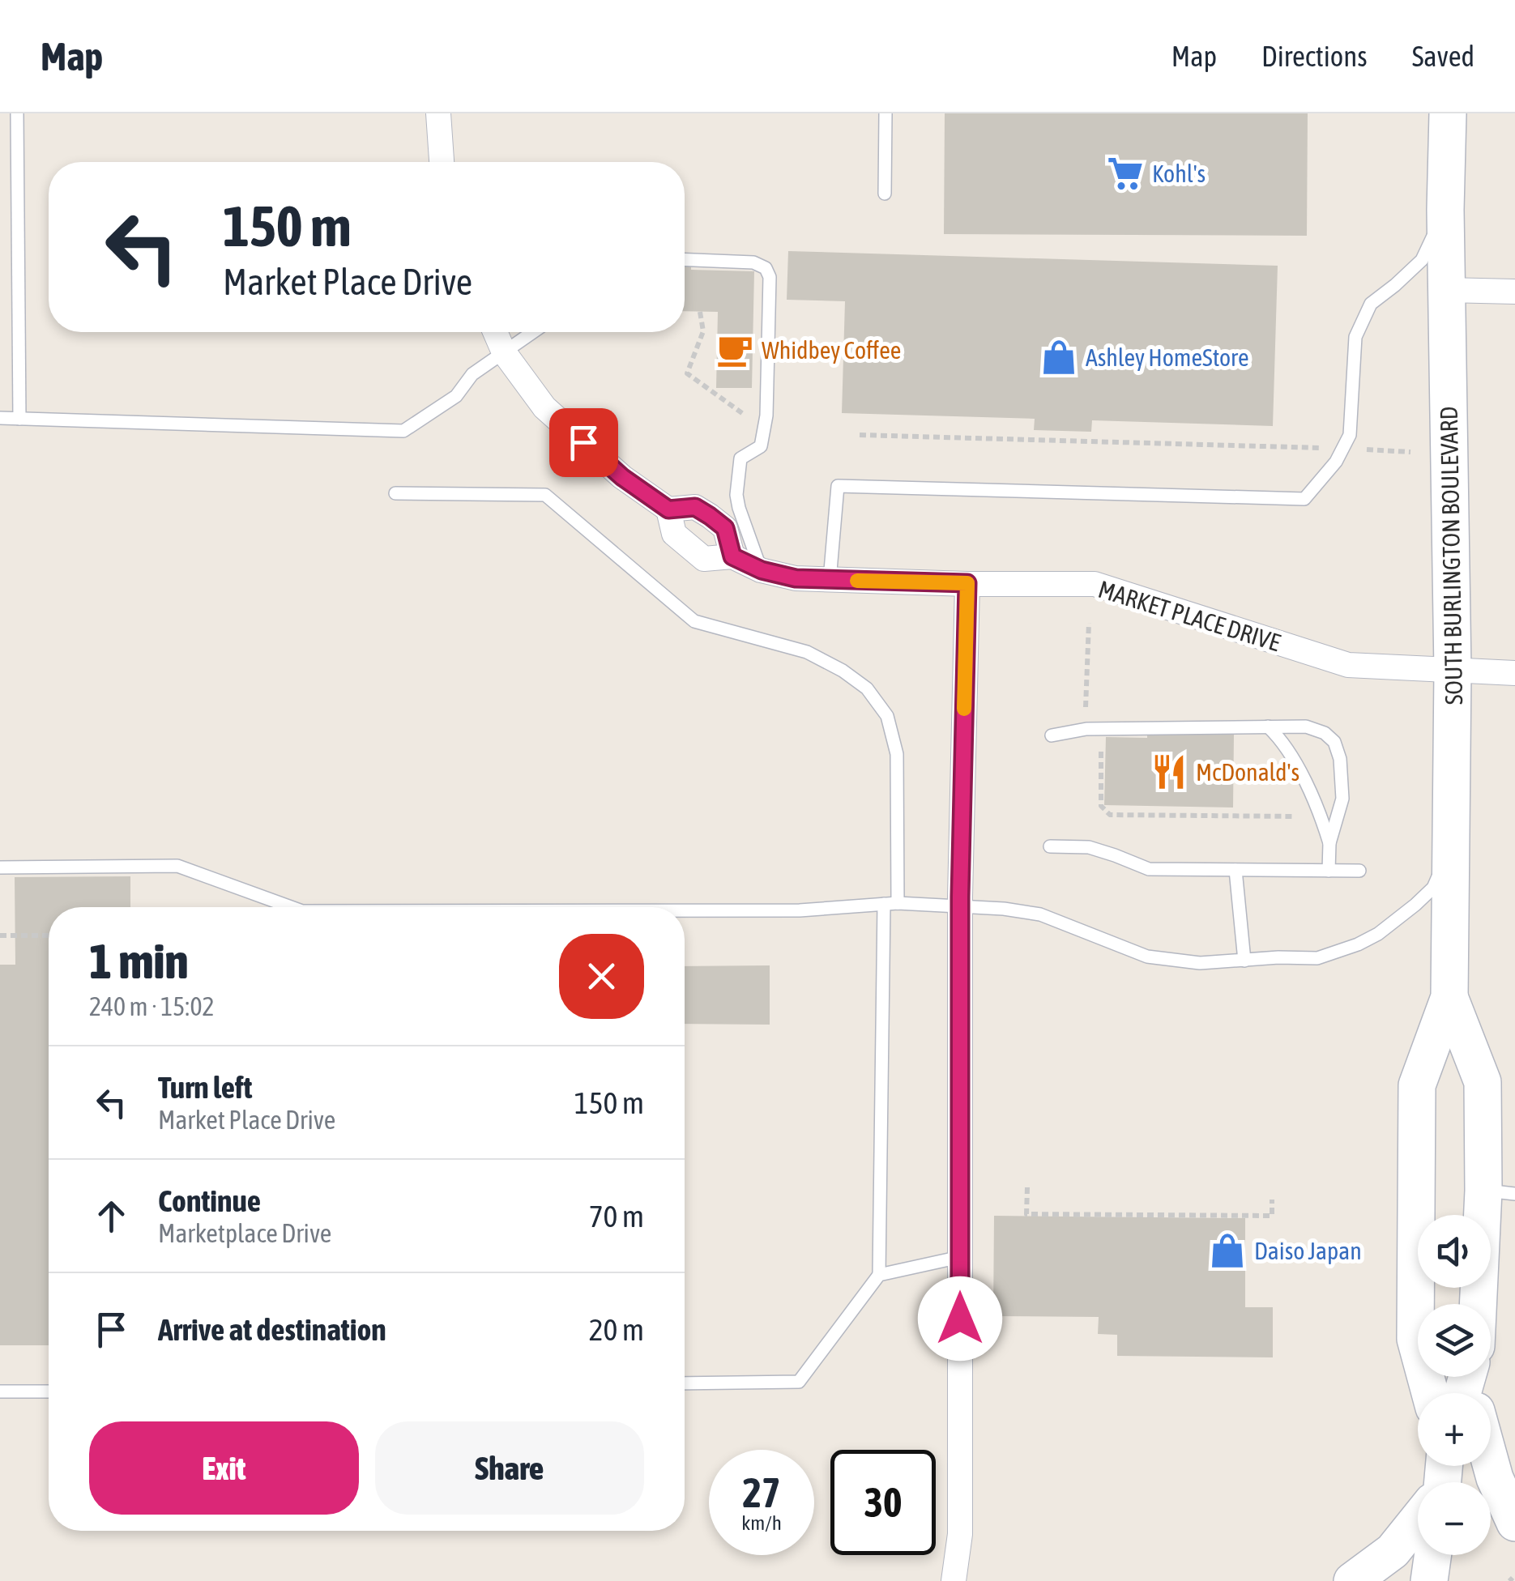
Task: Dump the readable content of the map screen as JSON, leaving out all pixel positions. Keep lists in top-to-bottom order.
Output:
{
  "streets": {
    "main road": ["SOUTH BURLINGTON BOULEVARD"],
    "street": ["MARKET PLACE DRIVE"]
  },
  "crossings": [
    ["SOUTH BURLINGTON BOULEVARD", "MARKET PLACE DRIVE"]
  ],
  "places": {
    "supermarket": ["Kohl's"],
    "cafe": ["Whidbey Coffee"],
    "shop": ["Ashley HomeStore", "Daiso Japan"],
    "restaurant": ["McDonald's"]
  },
  "page": {
    "header": "Map",
    "nav": ["Map", "Directions", "Saved"],
    "turn": ["150 m", "Market Place Drive"],
    "heading": ["1 min", "240 m · 15:02"],
    "list": [
      {
        "name": "Turn left",
        "note": "Market Place Drive",
        "value": "150 m"
      },
      {
        "name": "Continue",
        "note": "Marketplace Drive",
        "value": "70 m"
      },
      {
        "name": "Arrive at destination",
        "value": "20 m"
      }
    ],
    "map_buttons": ["+", "−"],
    "buttons": ["Exit", "Share"],
    "speed": "27 km/h",
    "limit": "30"
  }
}
